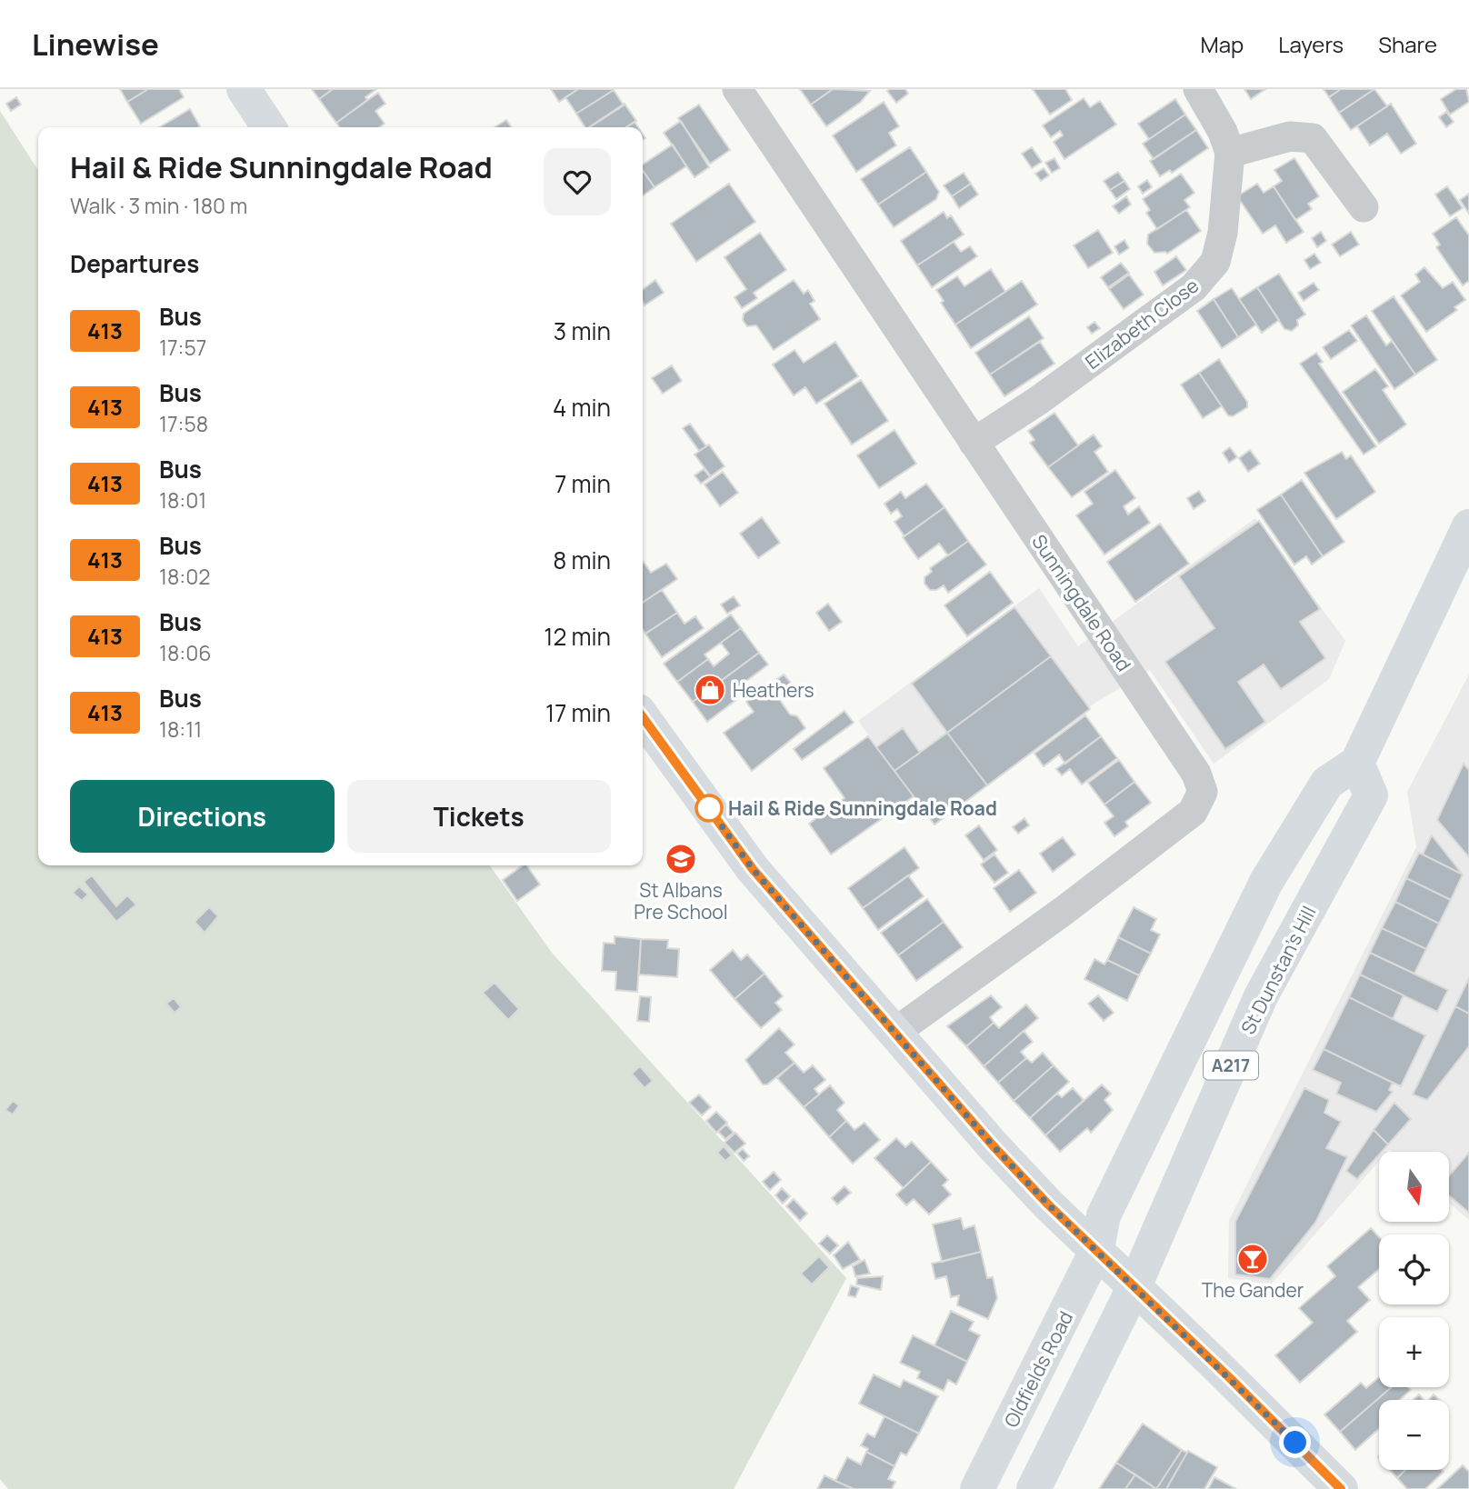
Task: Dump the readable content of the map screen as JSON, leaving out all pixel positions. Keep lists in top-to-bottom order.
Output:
{
  "streets": {
    "main road": ["St Dunstan's Hill", "A217", "Oldfields Road"],
    "street": ["Elizabeth Close", "Sunningdale Road"]
  },
  "crossings": [
    ["Elizabeth Close", "Sunningdale Road"],
    ["St Dunstan's Hill", "A217"],
    ["A217", "Oldfields Road"]
  ],
  "places": {
    "shop": ["Heathers"],
    "other": ["Hail & Ride Sunningdale Road"],
    "school or university": ["St Albans Pre School"],
    "bar": ["The Gander"]
  },
  "lines": ["bus line 413"],
  "north": "bottom",
  "page": {
    "header": "Linewise",
    "nav": ["Map", "Layers", "Share"],
    "heading": [
      ["Hail & Ride Sunningdale Road", "Walk · 3 min · 180 m"],
      "Departures"
    ],
    "list": [
      {
        "mark": "413",
        "name": "Bus",
        "note": "17:57",
        "value": "3 min"
      },
      {
        "mark": "413",
        "name": "Bus",
        "note": "17:58",
        "value": "4 min"
      },
      {
        "mark": "413",
        "name": "Bus",
        "note": "18:01",
        "value": "7 min"
      },
      {
        "mark": "413",
        "name": "Bus",
        "note": "18:02",
        "value": "8 min"
      },
      {
        "mark": "413",
        "name": "Bus",
        "note": "18:06",
        "value": "12 min"
      },
      {
        "mark": "413",
        "name": "Bus",
        "note": "18:11",
        "value": "17 min"
      }
    ],
    "buttons": ["Directions", "Tickets"],
    "map_buttons": ["+", "−"]
  }
}
